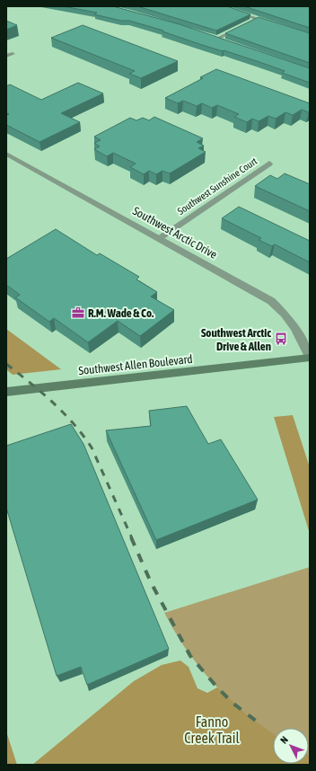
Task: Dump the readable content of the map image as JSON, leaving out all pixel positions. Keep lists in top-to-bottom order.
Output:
{
  "streets": {
    "main road": ["Southwest Allen Boulevard"],
    "street": ["Southwest Sunshine Court", "Southwest Arctic Drive"]
  },
  "crossings": [
    ["Southwest Sunshine Court", "Southwest Arctic Drive"],
    ["Southwest Arctic Drive", "Southwest Allen Boulevard"]
  ],
  "parks": ["Fanno Creek Trail"],
  "places": {
    "office": ["R.M. Wade & Co."],
    "bus stop": ["Southwest Arctic Drive & Allen"]
  },
  "north": "top left"
}
